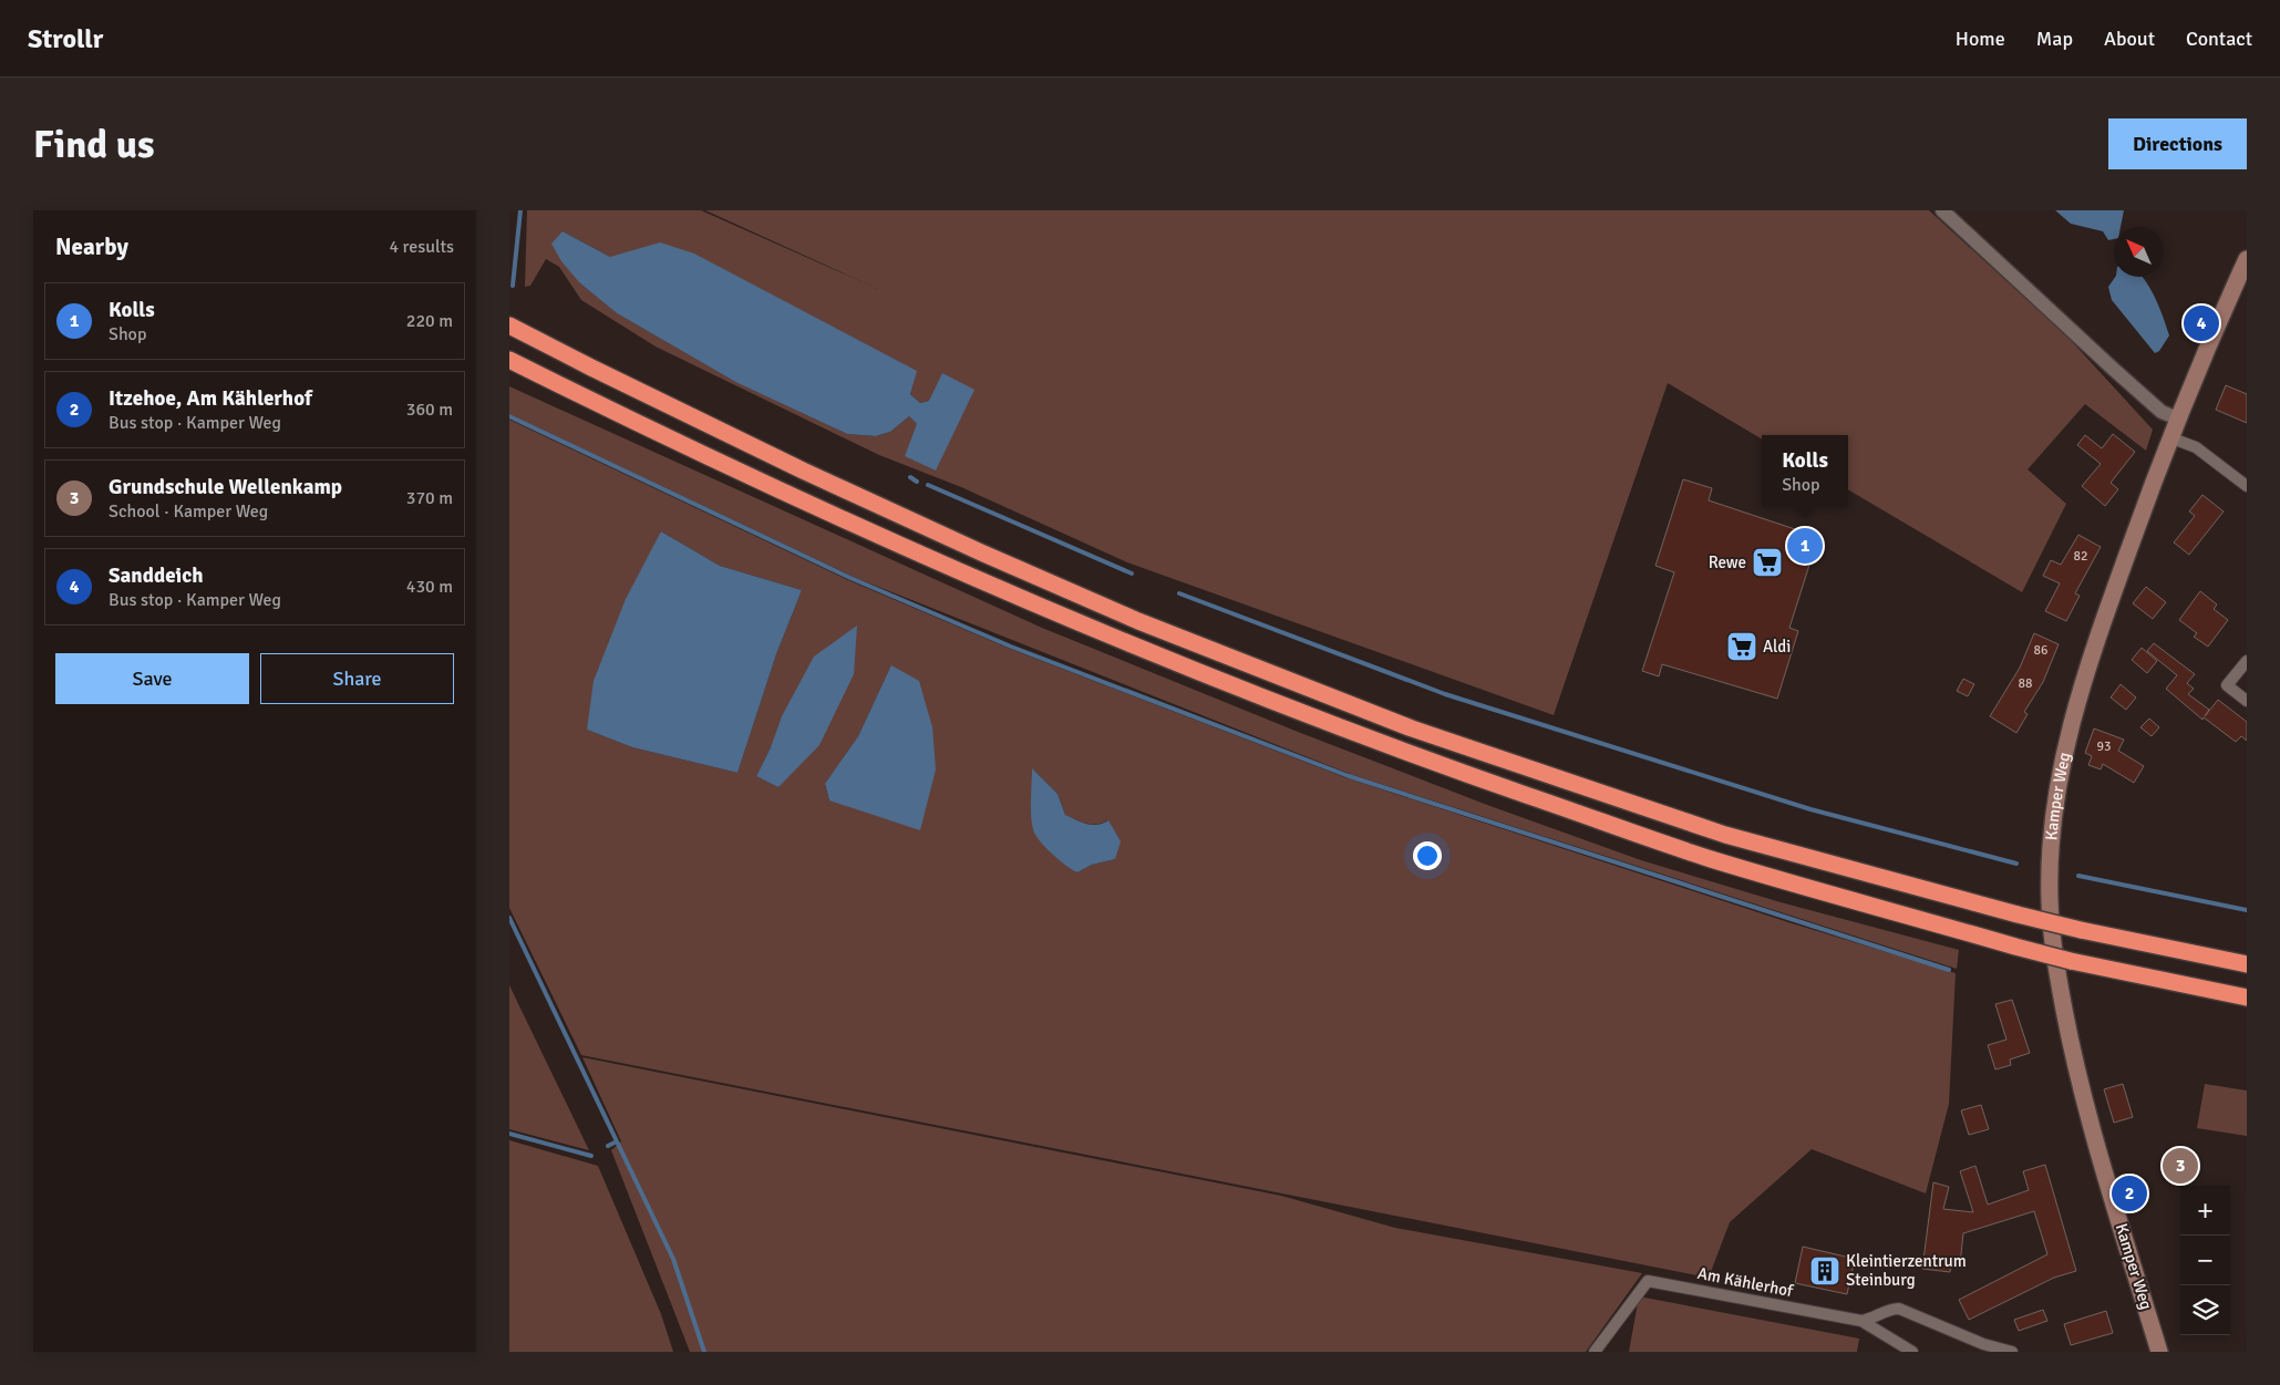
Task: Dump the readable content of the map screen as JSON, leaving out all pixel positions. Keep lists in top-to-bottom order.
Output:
{
  "streets": {
    "main road": ["Kamper Weg"],
    "street": ["Am Kählerhof"]
  },
  "places": {
    "supermarket": ["Rewe", "Aldi"],
    "building": ["Kleintierzentrum Steinburg"]
  },
  "house_numbers": [
    "82",
    "86",
    "88",
    "93"
  ],
  "north": "top left",
  "page": {
    "header": "Strollr",
    "nav": [
      "Home",
      "Map",
      "About",
      "Contact"
    ],
    "buttons": [
      "Directions",
      ["Save", "Share"]
    ],
    "title": "Find us",
    "heading": ["Nearby", "4 results"],
    "list": [
      {
        "mark": "1",
        "name": "Kolls",
        "note": "Shop",
        "value": "220 m"
      },
      {
        "mark": "2",
        "name": "Itzehoe, Am Kählerhof",
        "note": "Bus stop · Kamper Weg",
        "value": "360 m"
      },
      {
        "mark": "3",
        "name": "Grundschule Wellenkamp",
        "note": "School · Kamper Weg",
        "value": "370 m"
      },
      {
        "mark": "4",
        "name": "Sanddeich",
        "note": "Bus stop · Kamper Weg",
        "value": "430 m"
      }
    ],
    "pins": [
      "4",
      "1",
      "3",
      "2"
    ],
    "popup": ["Kolls", "Shop"],
    "map_buttons": ["+", "−"]
  }
}
